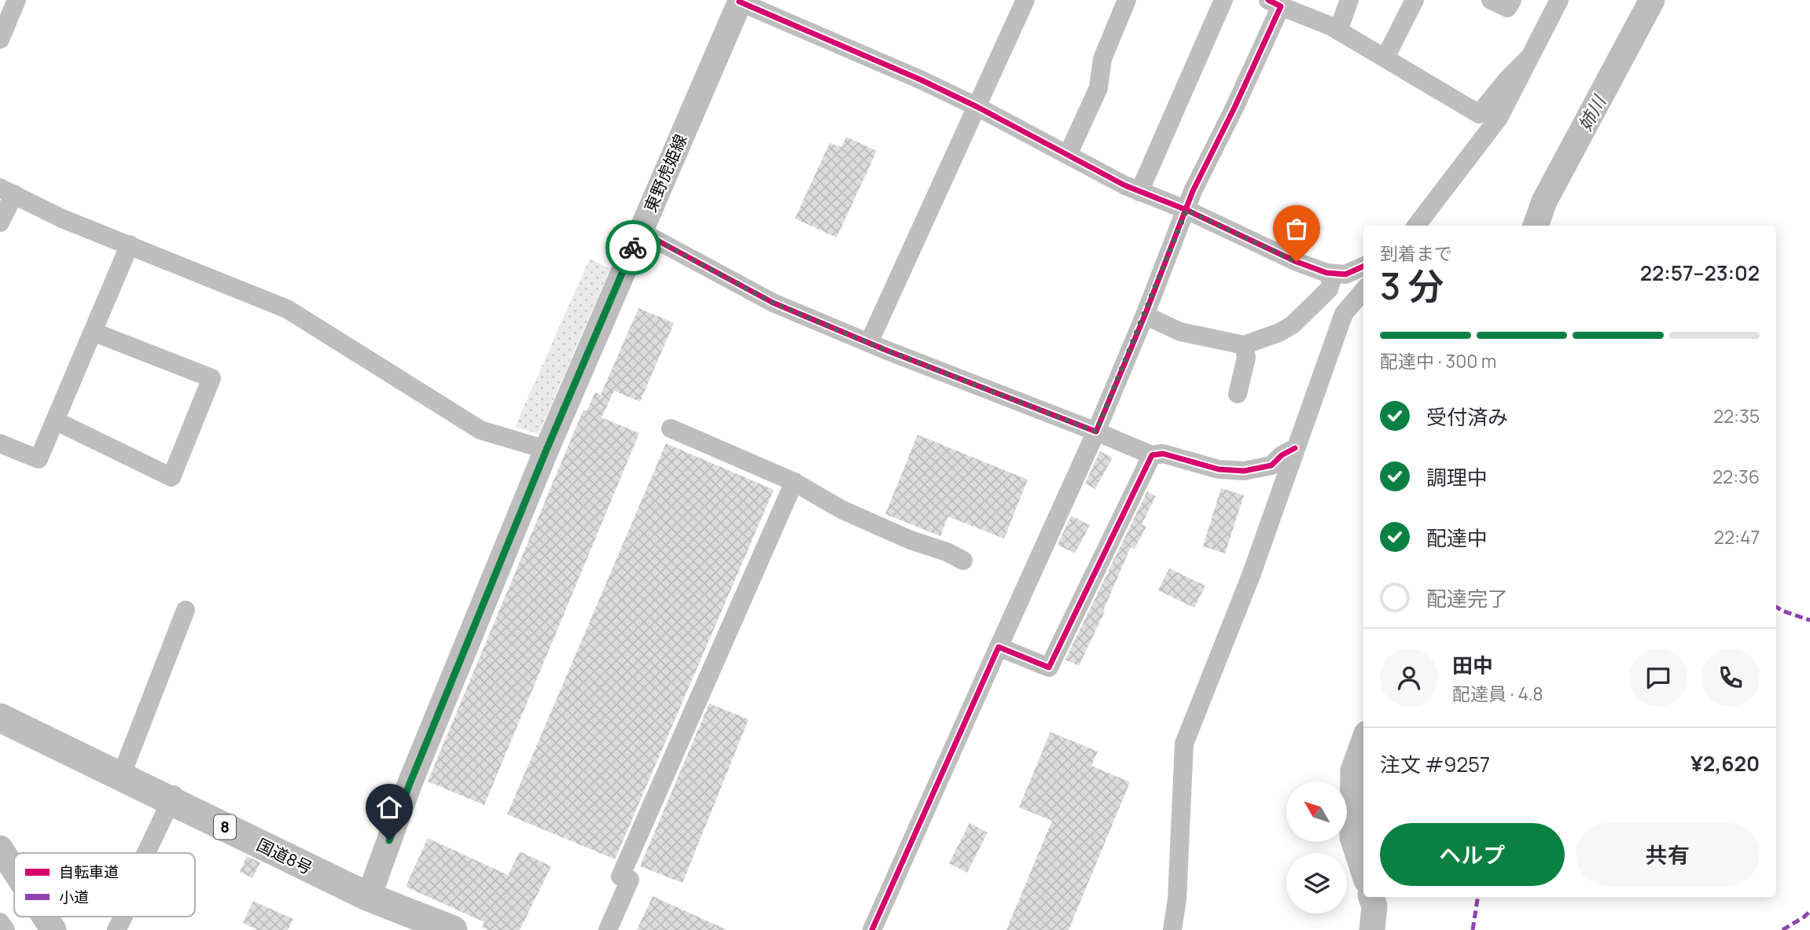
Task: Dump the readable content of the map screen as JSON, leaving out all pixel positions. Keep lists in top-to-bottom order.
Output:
{
  "streets": {
    "highway": ["8", "国道8号"],
    "main road": ["東野虎姫線"]
  },
  "crossings": [
    ["東野虎姫線", "国道8号"]
  ],
  "water": ["姉川"],
  "legend": ["自転車道", "小道"],
  "north": "top left",
  "page": {
    "heading": ["3 分", "到着まで", "22:57–23:02"],
    "panel": [
      "田中",
      "配達員 · 4.8",
      "注文 #9257",
      "¥2,620"
    ],
    "bar": "配達中 · 300 m",
    "list": [
      ["受付済み", "22:35"],
      ["調理中", "22:36"],
      ["配達中", "22:47"],
      "配達完了"
    ],
    "buttons": ["ヘルプ", "共有"]
  }
}
